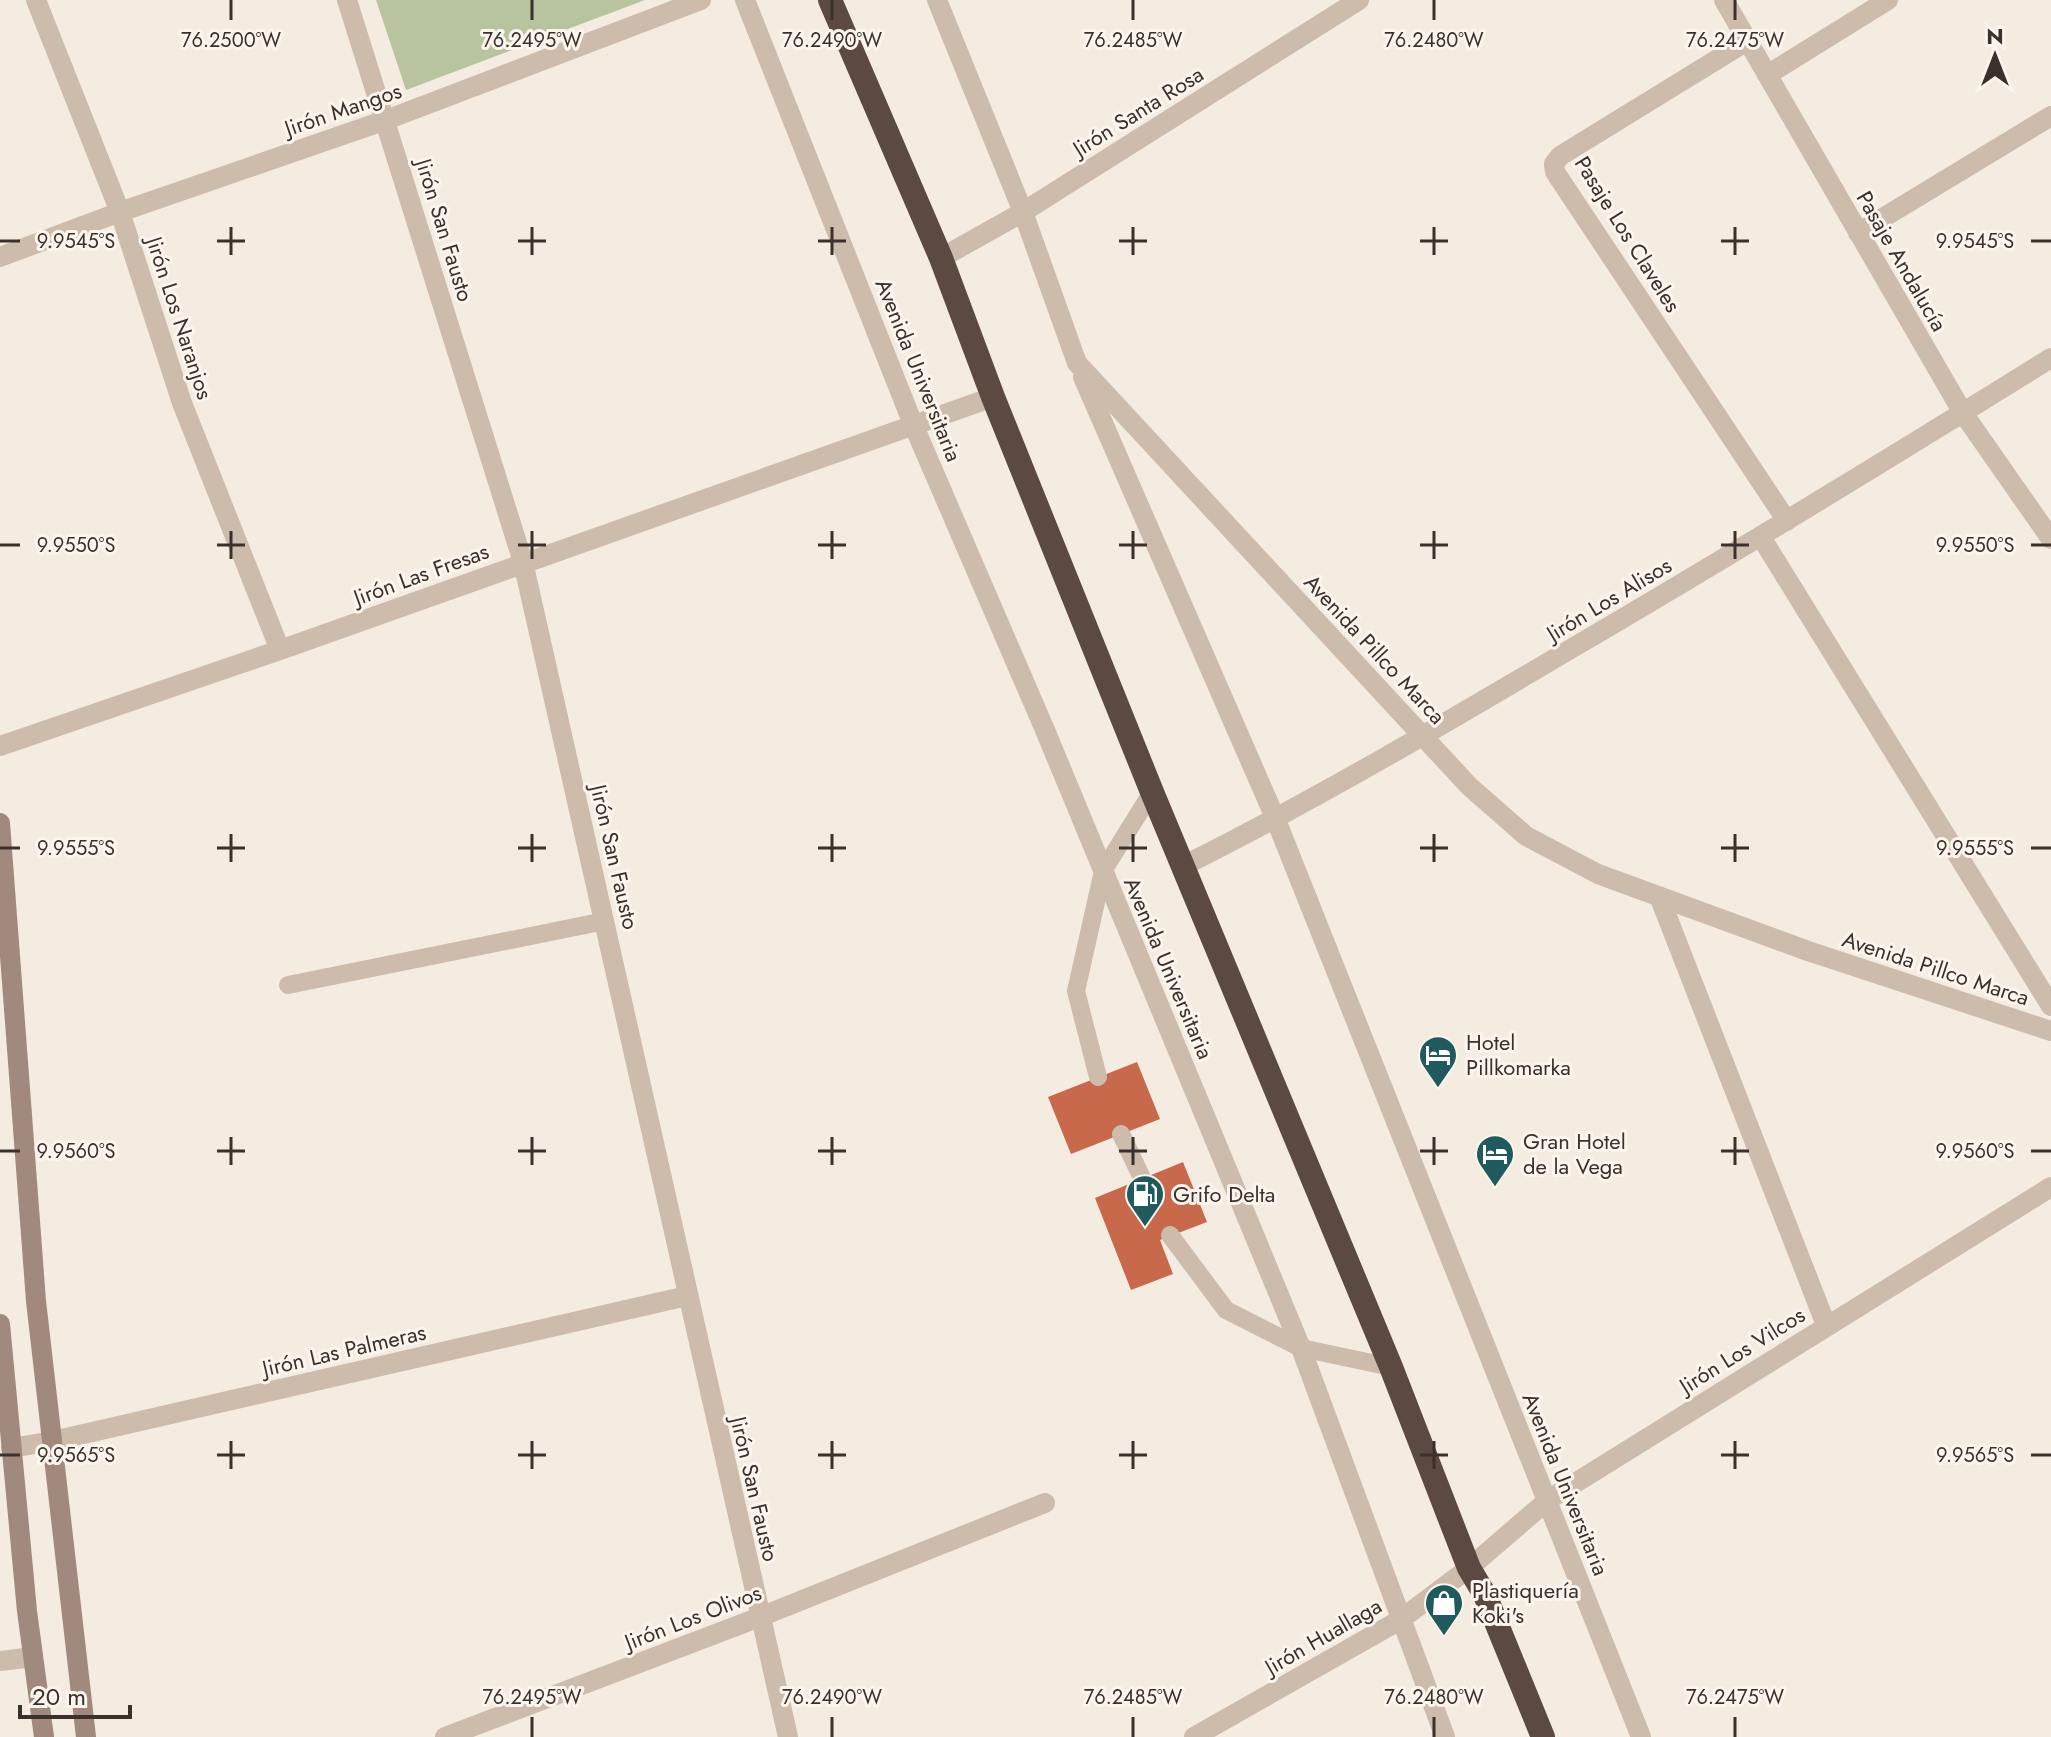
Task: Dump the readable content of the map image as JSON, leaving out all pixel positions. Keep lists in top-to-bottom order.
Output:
{
  "streets": {
    "street": [
      "Jirón Mangos",
      "Jirón Santa Rosa",
      "Jirón San Fausto",
      "Pasaje Los Claveles",
      "Pasaje Andalucía",
      "Jirón Los Naranjos",
      "Avenida Universitaria",
      "Jirón Las Fresas",
      "Jirón Los Alisos",
      "Avenida Pillco Marca",
      "Jirón Las Palmeras",
      "Jirón Los Vilcos",
      "Jirón Los Olivos",
      "Jirón Huallaga"
    ]
  },
  "crossings": [
    ["Jirón Mangos", "Jirón San Fausto"],
    ["Jirón Mangos", "Jirón Los Naranjos"],
    ["Jirón Santa Rosa", "Avenida Pillco Marca"],
    ["Jirón San Fausto", "Jirón Las Fresas"],
    ["Jirón San Fausto", "Jirón Las Palmeras"],
    ["Jirón San Fausto", "Jirón Los Olivos"],
    ["Pasaje Los Claveles", "Pasaje Andalucía"],
    ["Pasaje Los Claveles", "Jirón Los Alisos"],
    ["Pasaje Andalucía", "Jirón Los Alisos"],
    ["Jirón Los Naranjos", "Jirón Las Fresas"],
    ["Avenida Universitaria", "Jirón Las Fresas"],
    ["Avenida Universitaria", "Jirón Los Alisos"],
    ["Avenida Universitaria", "Avenida Pillco Marca"],
    ["Avenida Universitaria", "Jirón Los Vilcos"],
    ["Avenida Universitaria", "Jirón Huallaga"],
    ["Jirón Los Alisos", "Avenida Pillco Marca"],
    ["Jirón Los Vilcos", "Jirón Huallaga"]
  ],
  "places": {
    "hotel": ["Hotel Pillkomarka", "Gran Hotel de la Vega"],
    "fuel station": ["Grifo Delta"],
    "shop": ["Plastiquería Koki's"]
  },
  "scale_bar": "20 m",
  "north": "top",
  "coordinates": [
    "76.2500°W",
    "76.2495°W",
    "76.2490°W",
    "76.2485°W",
    "76.2480°W",
    "76.2475°W",
    "9.9545°S",
    "9.9550°S",
    "9.9555°S",
    "9.9560°S",
    "9.9565°S"
  ]
}
